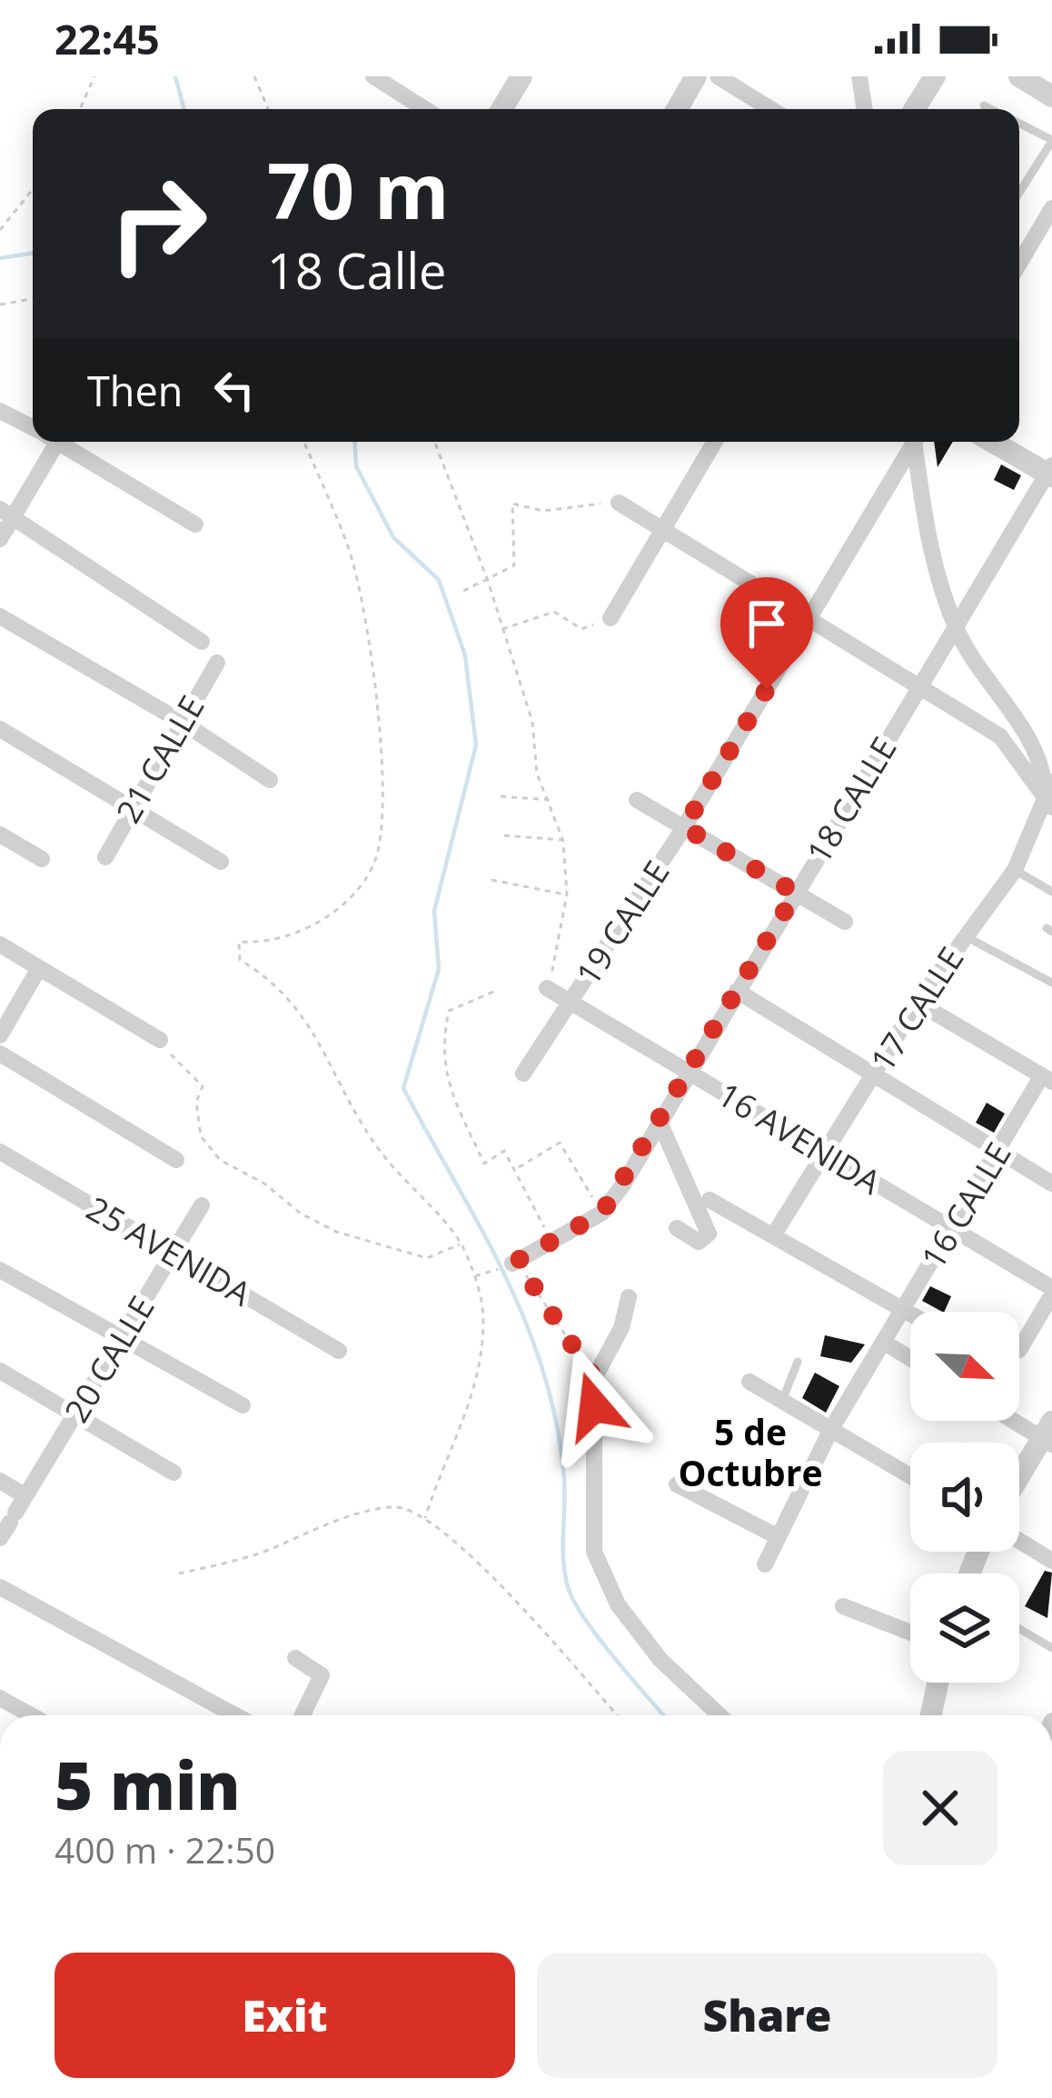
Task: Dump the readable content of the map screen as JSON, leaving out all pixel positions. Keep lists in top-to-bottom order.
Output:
{
  "streets": {
    "street": [
      "21 CALLE",
      "18 CALLE",
      "19 CALLE",
      "17 CALLE",
      "16 AVENIDA",
      "16 CALLE",
      "25 AVENIDA",
      "20 CALLE"
    ]
  },
  "crossings": [
    ["18 CALLE", "16 AVENIDA"],
    ["19 CALLE", "16 AVENIDA"],
    ["17 CALLE", "16 AVENIDA"],
    ["16 AVENIDA", "16 CALLE"],
    ["25 AVENIDA", "20 CALLE"]
  ],
  "districts": ["5 de Octubre"],
  "north": "bottom right",
  "page": {
    "status": "22:45",
    "turn": ["70 m", "18 Calle"],
    "then": "Then",
    "heading": ["5 min", "400 m · 22:50"],
    "buttons": ["Exit", "Share"]
  }
}
